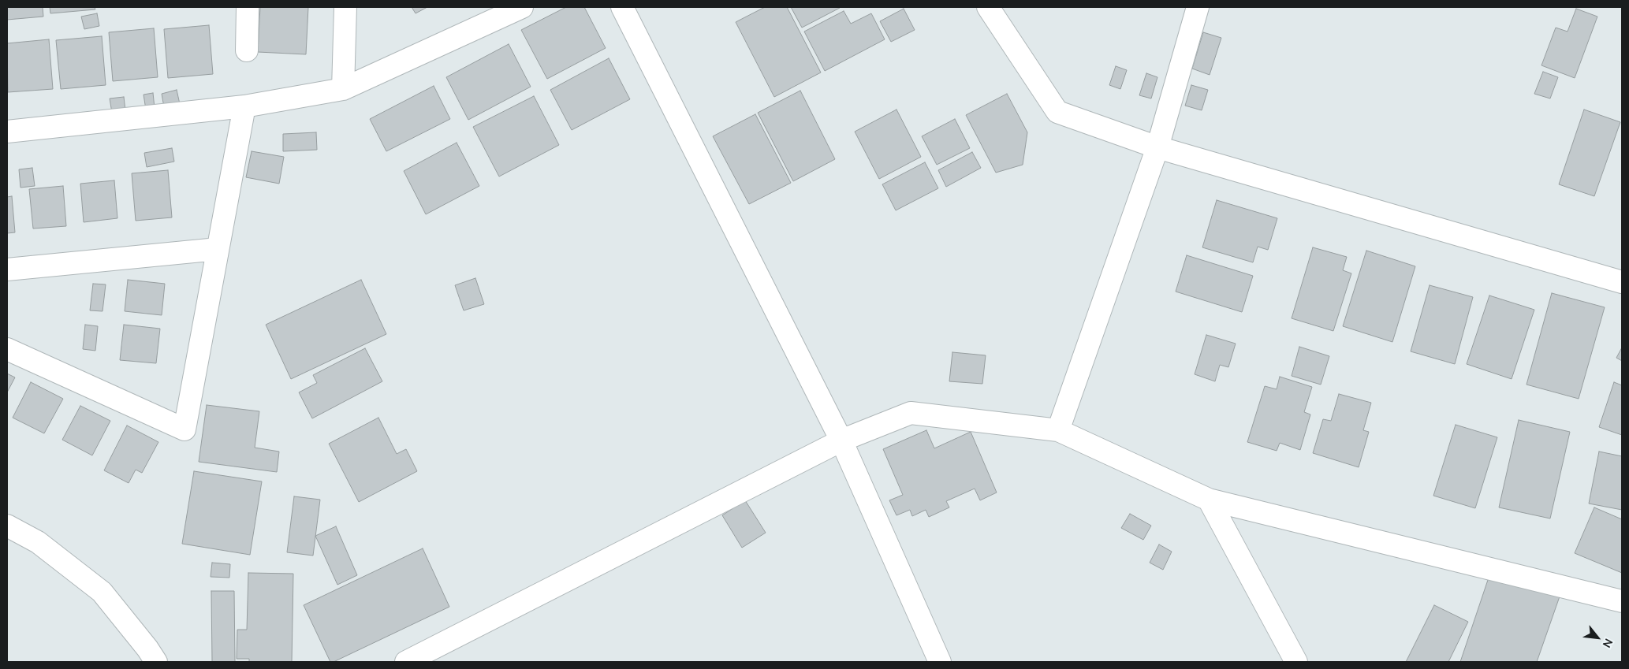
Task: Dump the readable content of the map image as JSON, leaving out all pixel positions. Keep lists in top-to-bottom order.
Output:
{
  "north": "bottom right"
}
